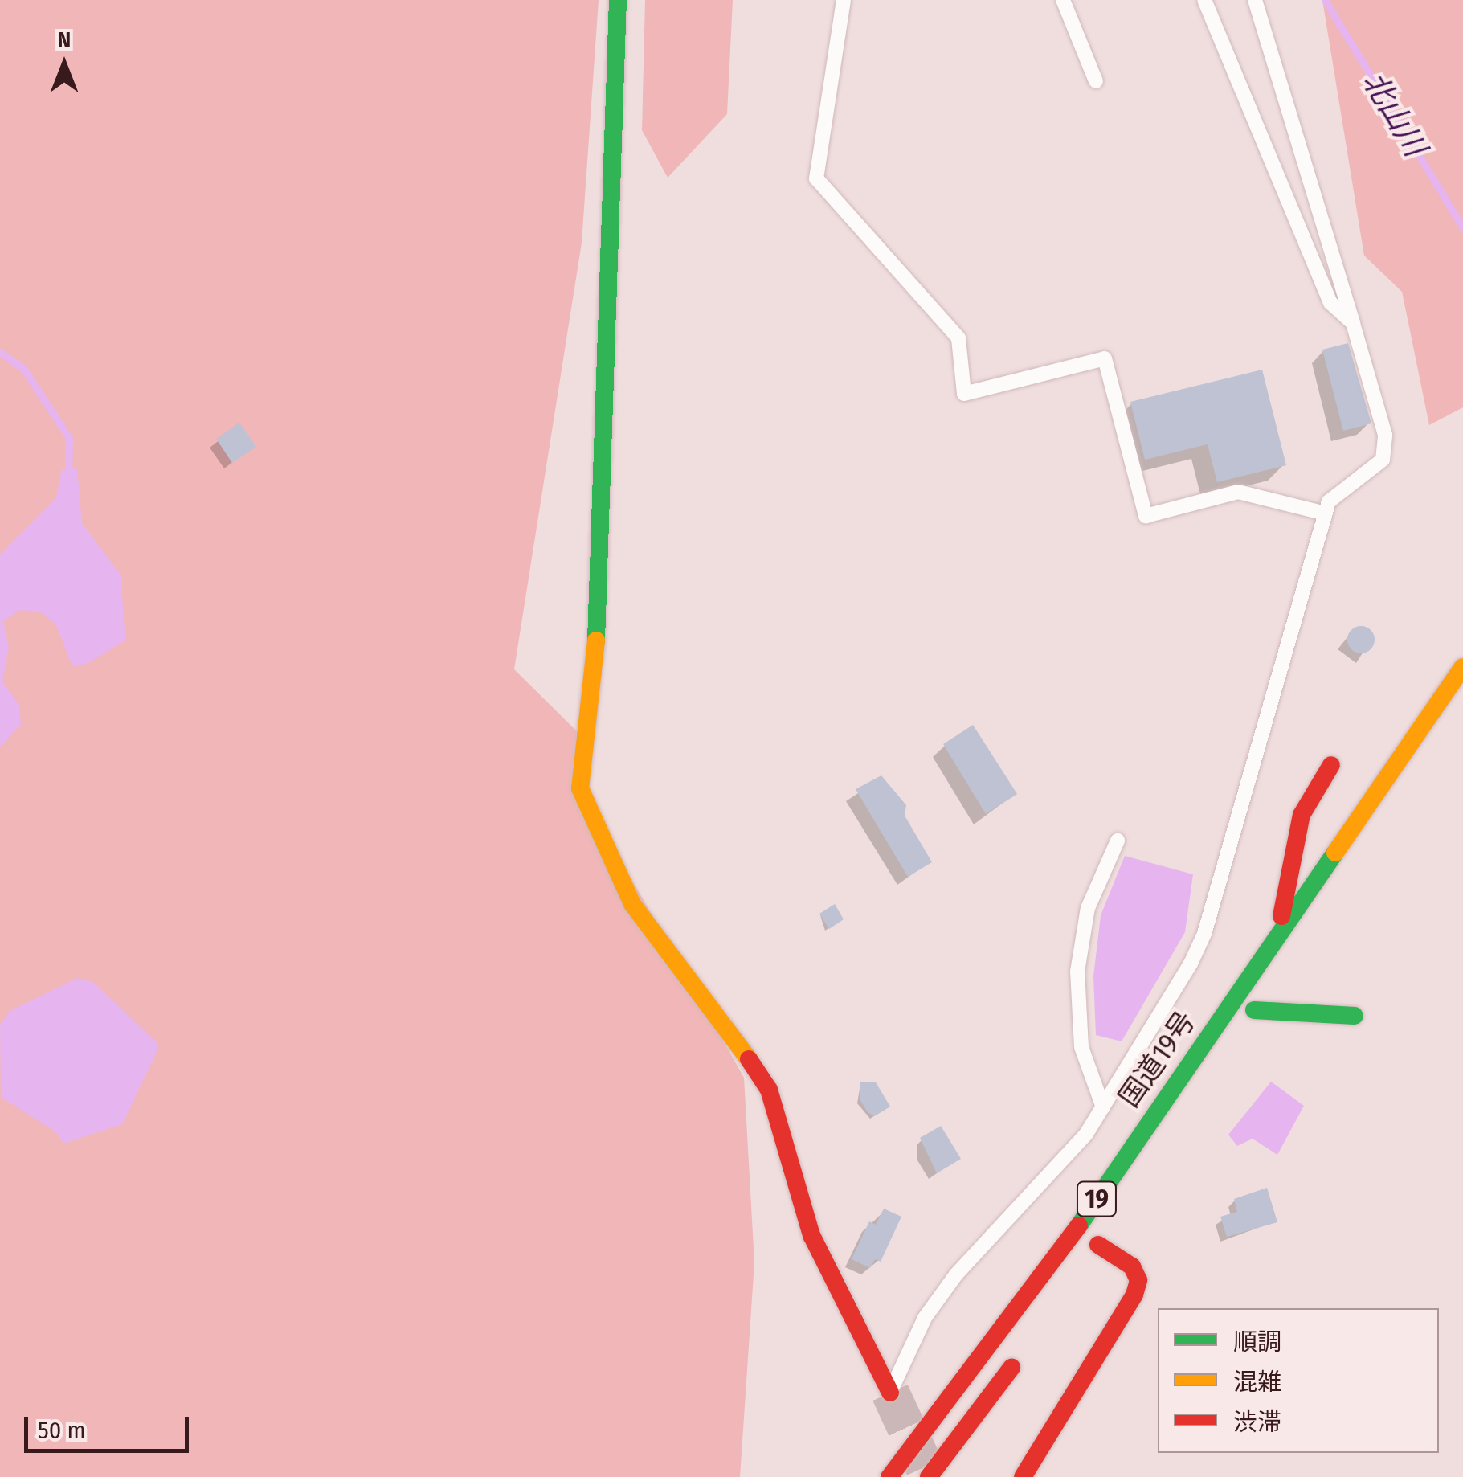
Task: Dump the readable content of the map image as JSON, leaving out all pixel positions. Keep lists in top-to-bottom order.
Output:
{
  "streets": {
    "main road": ["国道19号", "19"]
  },
  "water": ["北山川"],
  "legend": ["順調", "混雑", "渋滞"],
  "scale_bar": "50 m",
  "north": "top"
}
